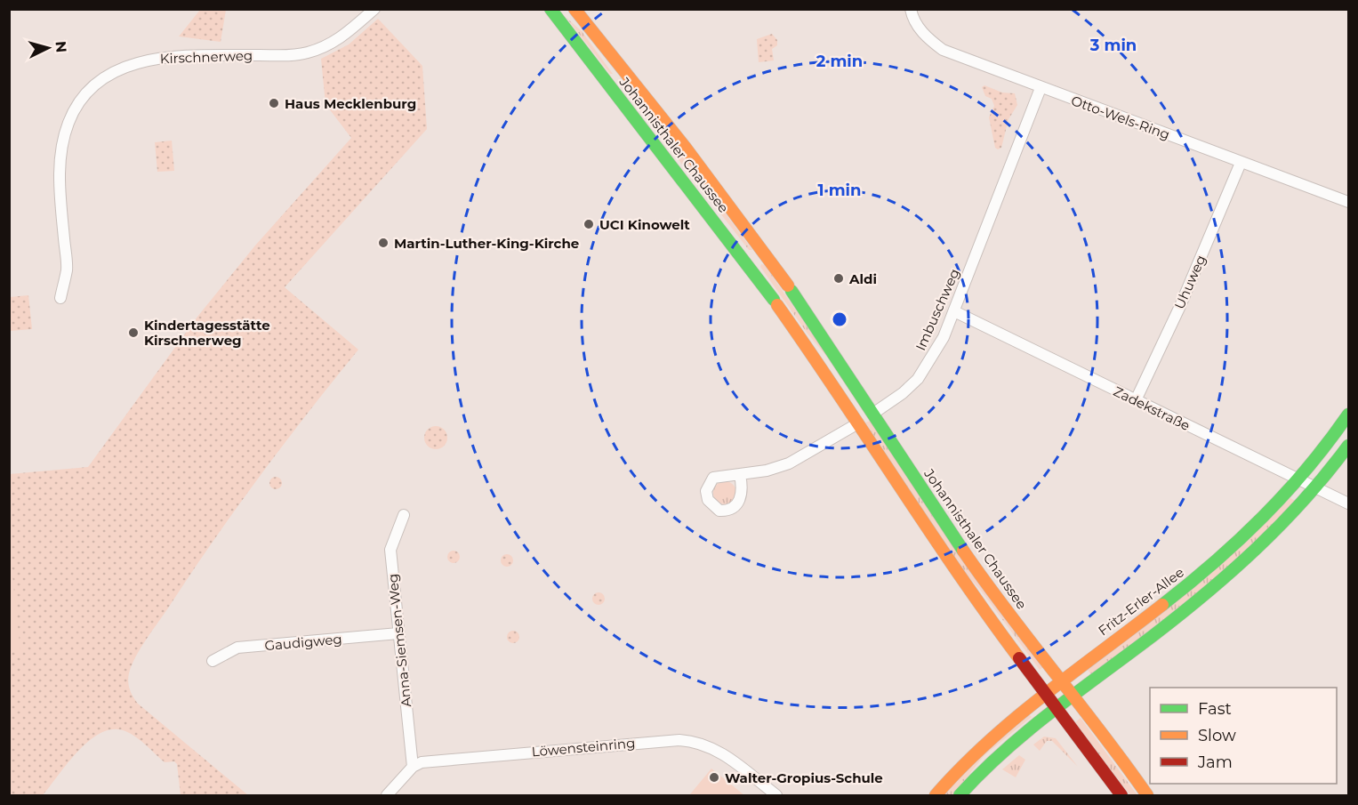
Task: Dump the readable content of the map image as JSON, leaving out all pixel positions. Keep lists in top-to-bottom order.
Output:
{
  "streets": {
    "main road": ["Johannisthaler Chaussee", "Imbuschweg", "Fritz-Erler-Allee"],
    "street": [
      "Kirschnerweg",
      "Otto-Wels-Ring",
      "Uhuweg",
      "Zadekstraße",
      "Anna-Siemsen-Weg",
      "Gaudigweg",
      "Löwensteinring"
    ]
  },
  "crossings": [
    ["Otto-Wels-Ring", "Uhuweg"],
    ["Otto-Wels-Ring", "Imbuschweg"],
    ["Johannisthaler Chaussee", "Imbuschweg"],
    ["Johannisthaler Chaussee", "Fritz-Erler-Allee"],
    ["Uhuweg", "Zadekstraße"],
    ["Imbuschweg", "Zadekstraße"],
    ["Zadekstraße", "Fritz-Erler-Allee"],
    ["Anna-Siemsen-Weg", "Gaudigweg"],
    ["Anna-Siemsen-Weg", "Löwensteinring"]
  ],
  "places": [
    "Haus Mecklenburg",
    "UCI Kinowelt",
    "Martin-Luther-King-Kirche",
    "Aldi",
    "Kindertagesstätte Kirschnerweg",
    "Walter-Gropius-Schule"
  ],
  "legend": ["Fast", "Slow", "Jam"],
  "north": "right",
  "rings": ["3 min", "2 min", "1 min"]
}
